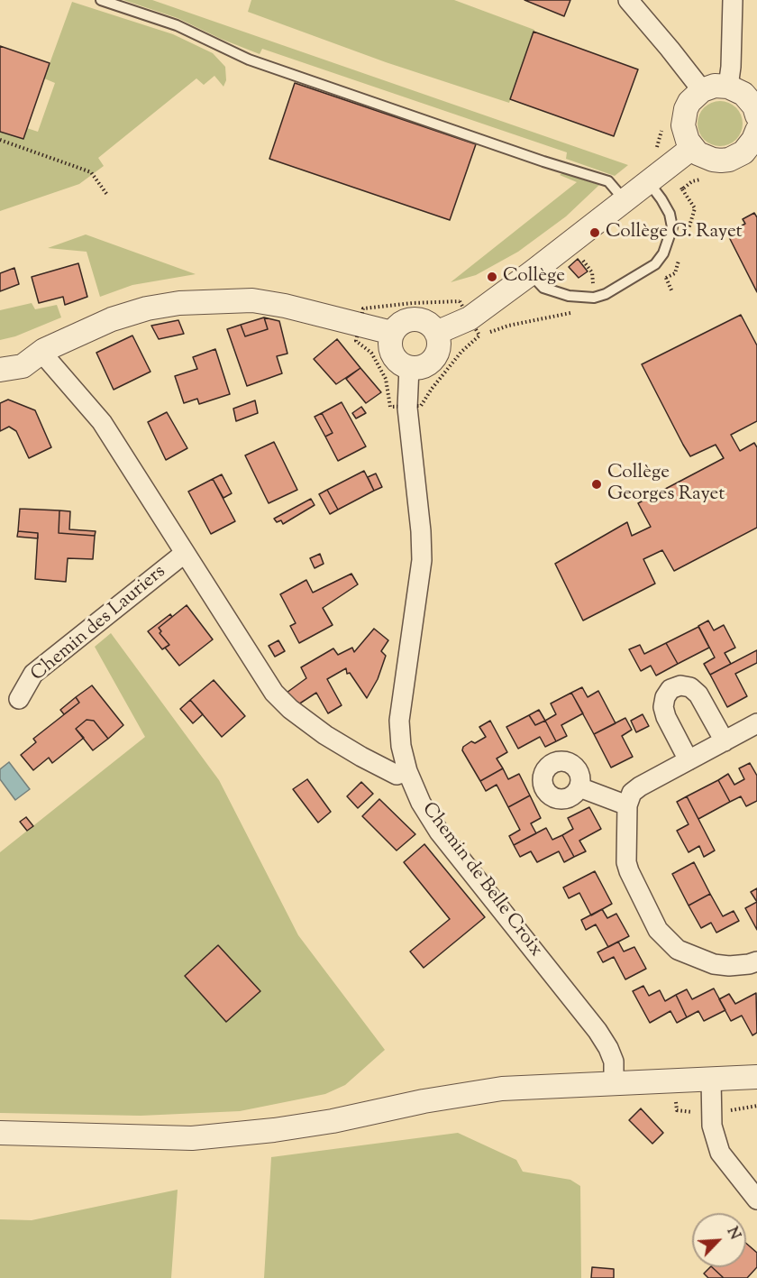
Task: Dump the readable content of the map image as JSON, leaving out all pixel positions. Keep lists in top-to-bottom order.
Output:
{
  "streets": {
    "street": ["Chemin des Lauriers", "Chemin de Belle Croix"]
  },
  "crossings": [
    ["Chemin des Lauriers", "Chemin de Belle Croix"]
  ],
  "places": ["Collège G. Rayet", "Collège", "Collège Georges Rayet"],
  "north": "top right"
}
